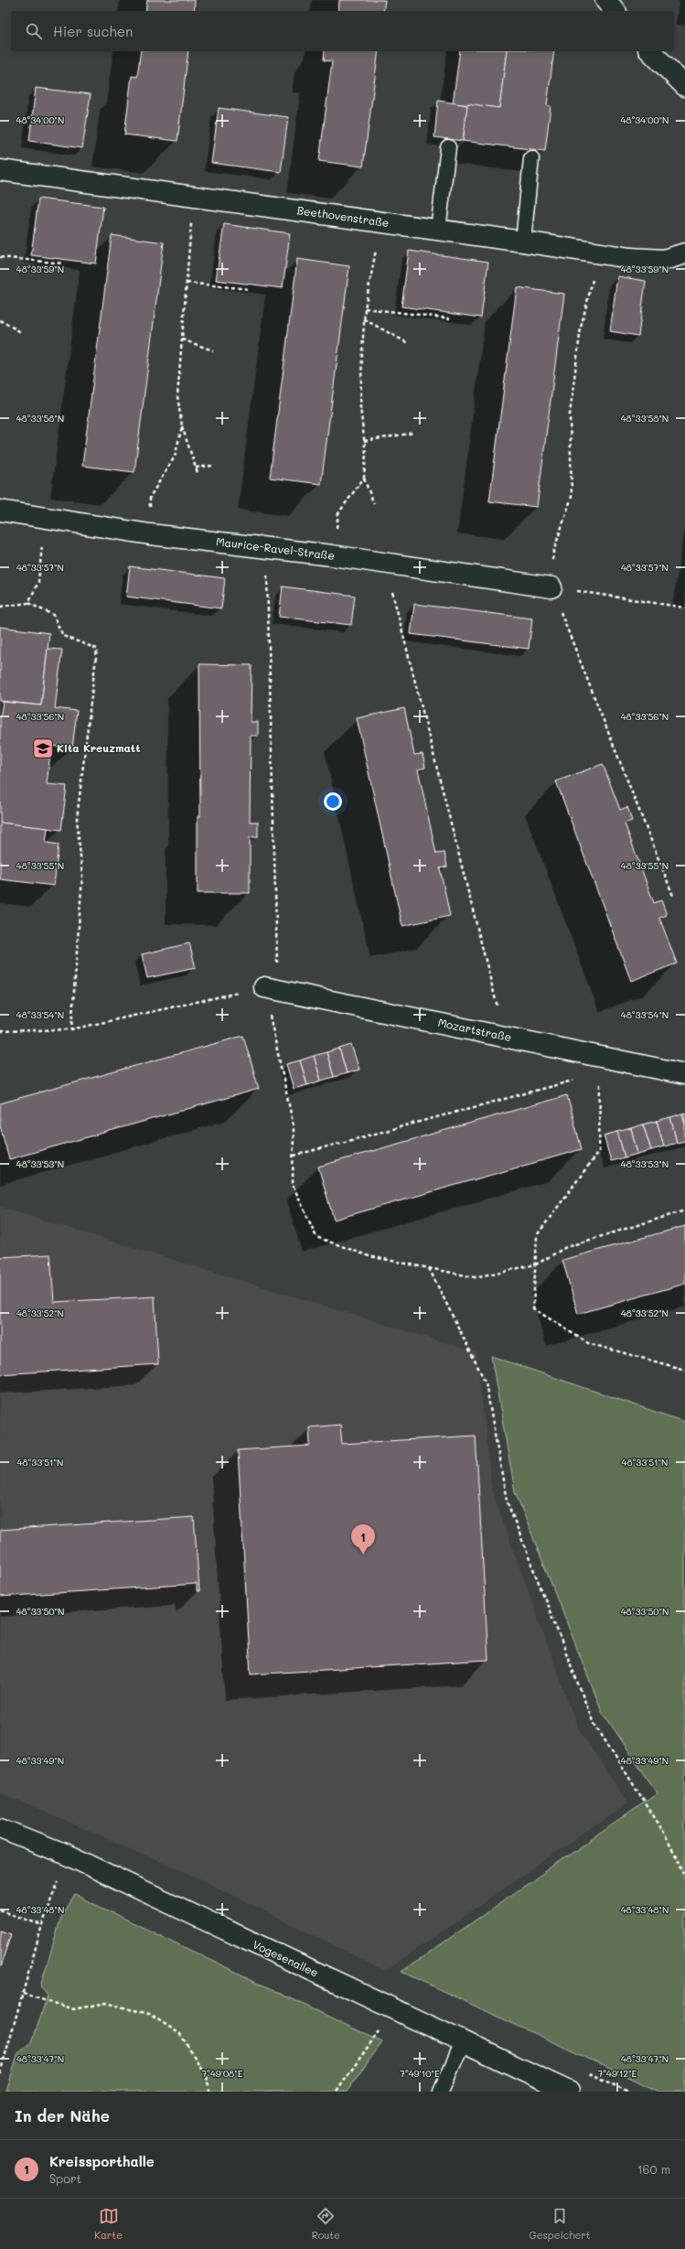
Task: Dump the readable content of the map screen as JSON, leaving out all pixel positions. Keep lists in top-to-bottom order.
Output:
{
  "streets": {
    "street": [
      "Beethovenstraße",
      "Maurice-Ravel-Straße",
      "Mozartstraße",
      "Vogesenallee"
    ]
  },
  "places": {
    "school or university": ["Kita Kreuzmatt"]
  },
  "page": {
    "search": "Hier suchen",
    "pins": "1",
    "heading": "In der Nähe",
    "list": [
      {
        "mark": "1",
        "name": "Kreissporthalle",
        "note": "Sport",
        "value": "160 m"
      }
    ],
    "nav": ["Karte", "Route", "Gespeichert"]
  },
  "coordinates": [
    "48°34'00\"N",
    "48°33'59\"N",
    "48°33'58\"N",
    "48°33'57\"N",
    "48°33'56\"N",
    "48°33'55\"N",
    "48°33'54\"N",
    "48°33'53\"N",
    "48°33'52\"N",
    "48°33'51\"N",
    "48°33'50\"N",
    "48°33'49\"N",
    "48°33'48\"N",
    "48°33'47\"N",
    "7°49'08\"E",
    "7°49'10\"E",
    "7°49'12\"E"
  ]
}
